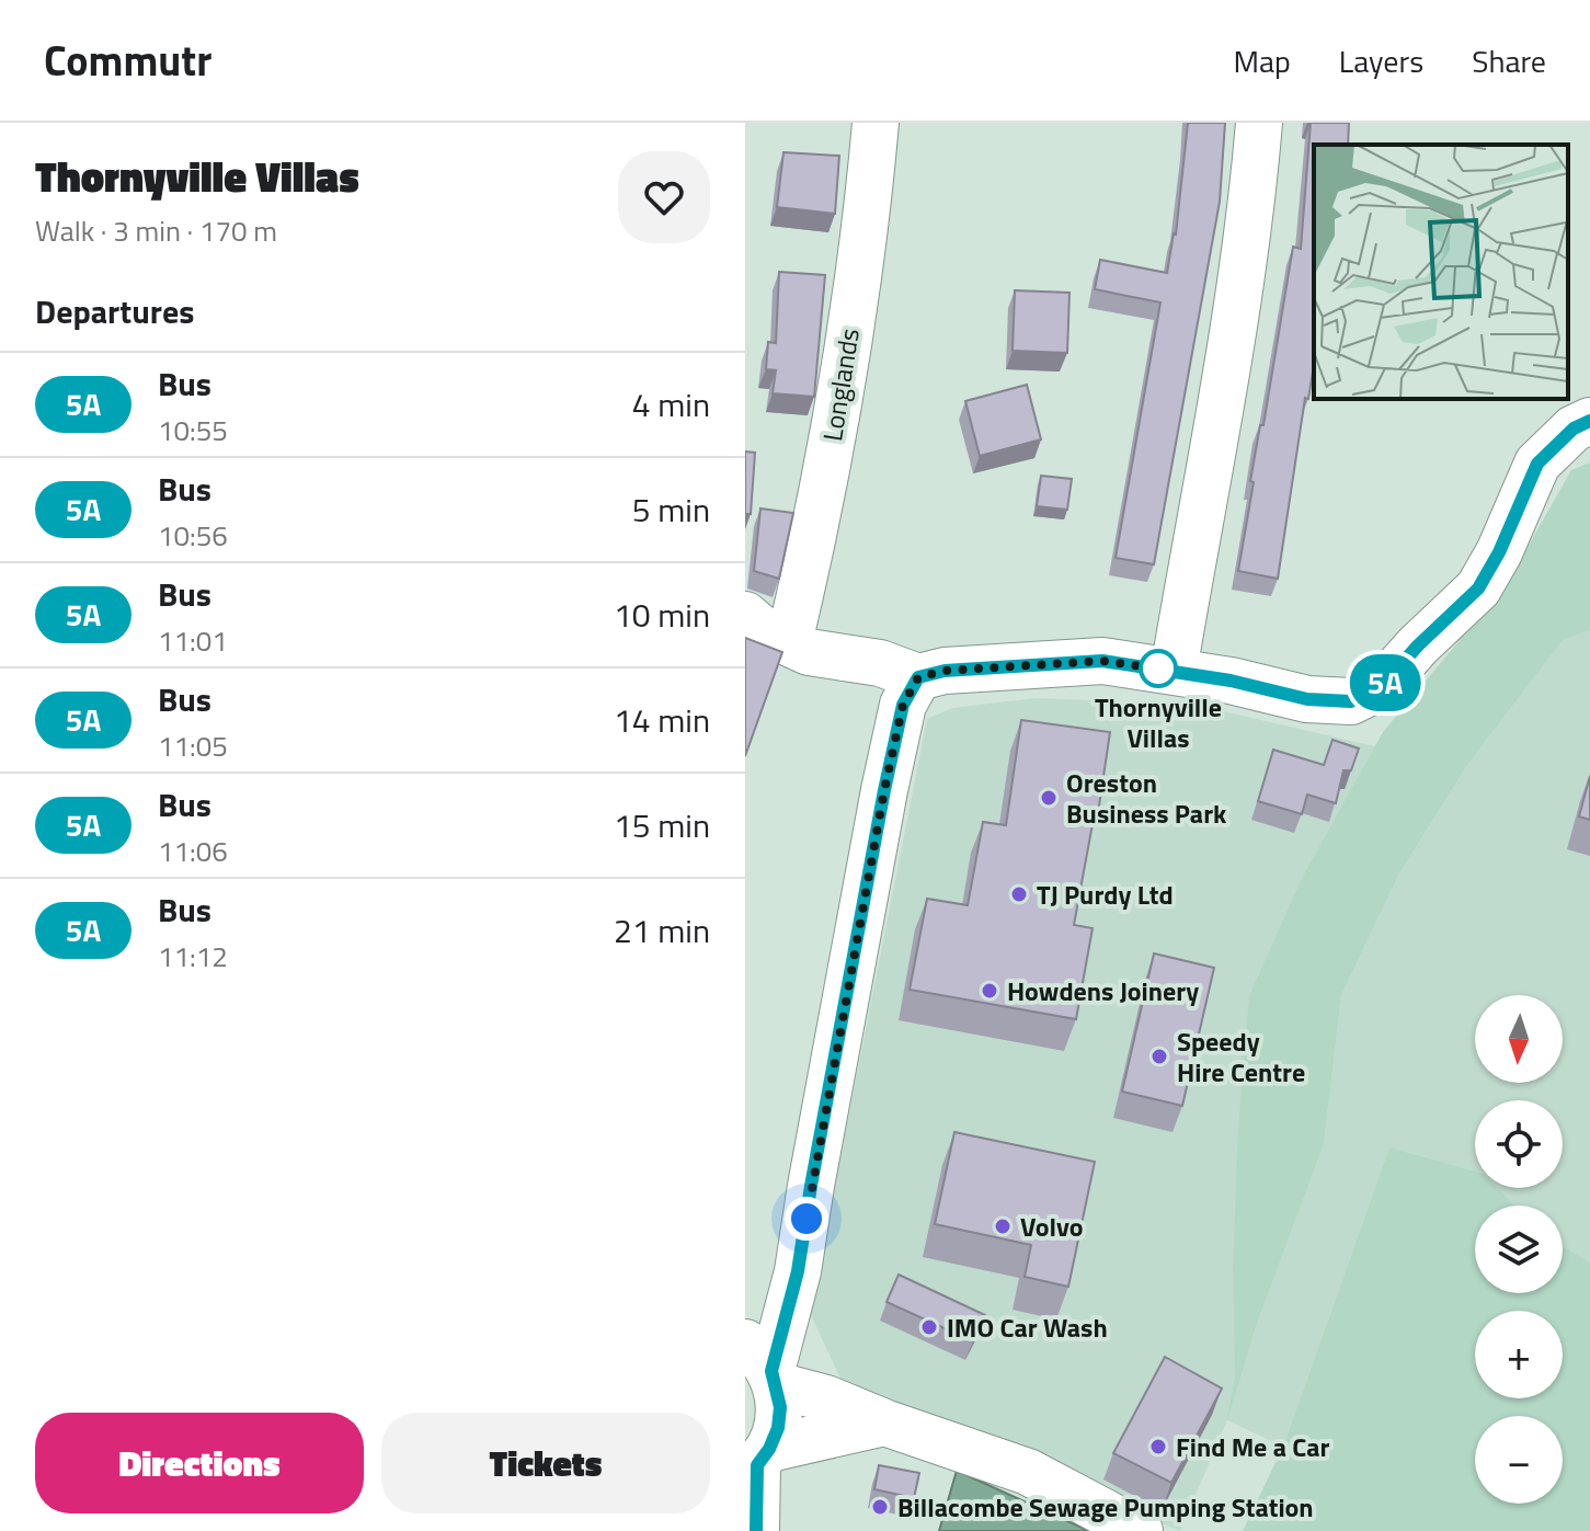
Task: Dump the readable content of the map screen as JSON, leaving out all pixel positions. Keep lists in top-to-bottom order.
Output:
{
  "streets": {
    "street": ["Longlands"]
  },
  "places": [
    "Thornyville Villas",
    "Oreston Business Park",
    "TJ Purdy Ltd",
    "Howdens Joinery",
    "Speedy Hire Centre",
    "Volvo",
    "IMO Car Wash",
    "Find Me a Car",
    "Billacombe Sewage Pumping Station"
  ],
  "lines": ["bus line 5A"],
  "north": "bottom",
  "page": {
    "header": "Commutr",
    "nav": ["Map", "Layers", "Share"],
    "heading": [
      ["Thornyville Villas", "Walk · 3 min · 170 m"],
      "Departures"
    ],
    "on_map": "5A",
    "list": [
      {
        "mark": "5A",
        "name": "Bus",
        "note": "10:55",
        "value": "4 min"
      },
      {
        "mark": "5A",
        "name": "Bus",
        "note": "10:56",
        "value": "5 min"
      },
      {
        "mark": "5A",
        "name": "Bus",
        "note": "11:01",
        "value": "10 min"
      },
      {
        "mark": "5A",
        "name": "Bus",
        "note": "11:05",
        "value": "14 min"
      },
      {
        "mark": "5A",
        "name": "Bus",
        "note": "11:06",
        "value": "15 min"
      },
      {
        "mark": "5A",
        "name": "Bus",
        "note": "11:12",
        "value": "21 min"
      }
    ],
    "map_buttons": ["+", "−"],
    "buttons": ["Directions", "Tickets"]
  }
}
